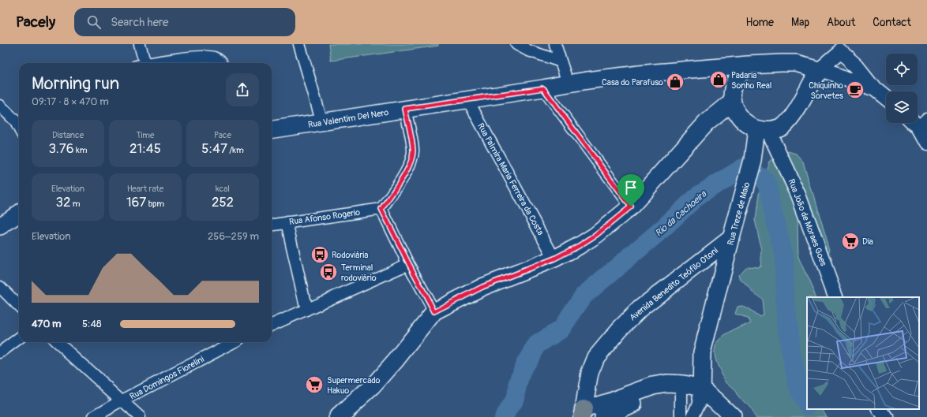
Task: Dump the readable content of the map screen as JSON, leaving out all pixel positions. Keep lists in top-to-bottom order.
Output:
{
  "streets": {
    "main road": ["Rua Valentim Del Nero", "Rua Treze de Maio", "Avenida Benedito Teófilo Otoni"],
    "street": [
      "Rua Palmira Maria Ferreira da Costa",
      "Rua Afonso Rogerio",
      "Rua João de Moraes Goes",
      "Rua Domingos Fiorelini"
    ]
  },
  "crossings": [
    ["Rua Valentim Del Nero", "Rua Palmira Maria Ferreira da Costa"],
    ["Rua Valentim Del Nero", "Rua Treze de Maio"],
    ["Rua Valentim Del Nero", "Rua João de Moraes Goes"],
    ["Rua Treze de Maio", "Rua João de Moraes Goes"],
    ["Rua Treze de Maio", "Avenida Benedito Teófilo Otoni"]
  ],
  "water": ["Rio da Cachoeira"],
  "places": {
    "shop": ["Padaria Sonho Real", "Casa do Parafuso"],
    "cafe": ["Chiquinho Sorvetes"],
    "supermarket": ["Dia", "Supermercado Hakuo"],
    "bus stop": ["Rodoviária", "Terminal rodoviário"]
  },
  "page": {
    "header": "Pacely",
    "search": "Search here",
    "nav": [
      "Home",
      "Map",
      "About",
      "Contact"
    ],
    "heading": ["Morning run", "09:17 · 8 × 470 m"],
    "stats": [
      ["Distance", "3.76 km"],
      ["Time", "21:45"],
      ["Pace", "5:47 /km"],
      ["Elevation", "32 m"],
      ["Heart rate", "167 bpm"],
      ["kcal", "252"]
    ],
    "chart": ["Elevation", "256–259 m"],
    "list": [
      {
        "name": "470 m",
        "note": "5:48"
      }
    ]
  }
}
